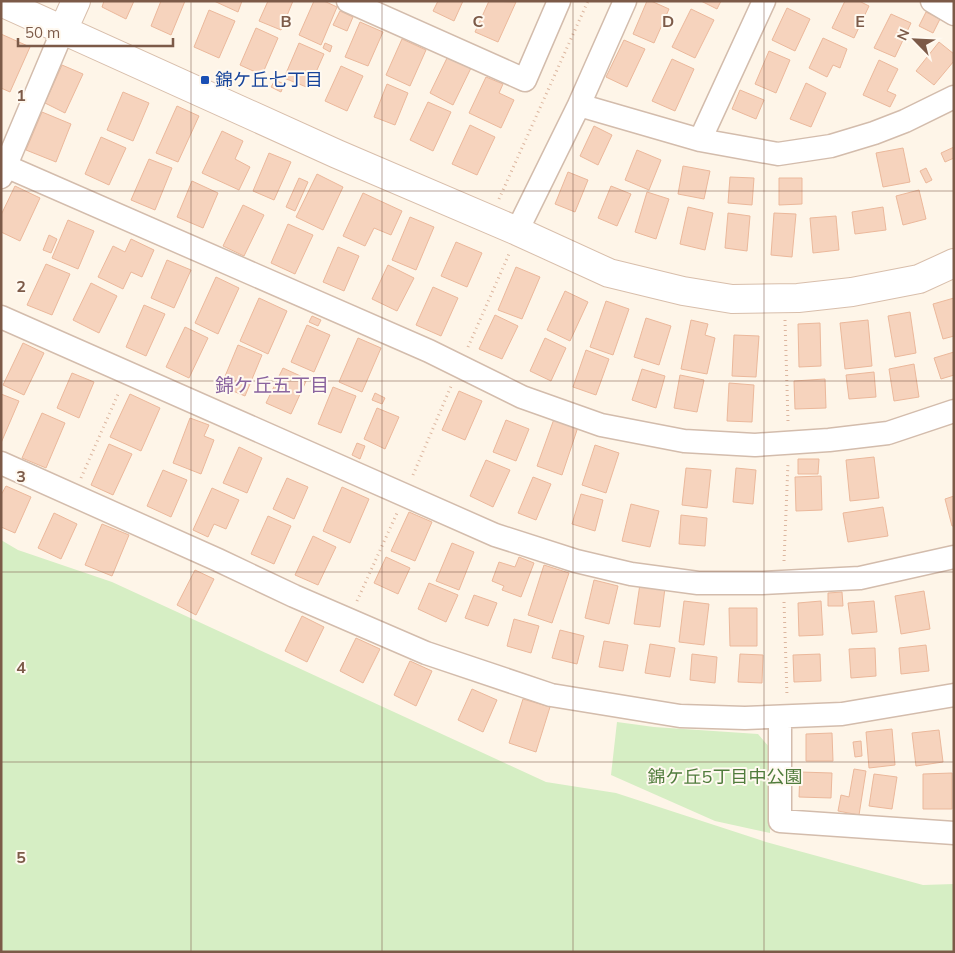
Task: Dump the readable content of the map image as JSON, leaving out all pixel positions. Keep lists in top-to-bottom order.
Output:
{
  "districts": ["錦ケ丘五丁目"],
  "parks": ["錦ケ丘5丁目中公園"],
  "places": {
    "transit": ["錦ケ丘七丁目"]
  },
  "scale_bar": "50 m",
  "north": "top left",
  "grid": {
    "columns": [
      "B",
      "C",
      "D",
      "E"
    ],
    "rows": [
      "1",
      "2",
      "3",
      "4",
      "5"
    ]
  }
}
